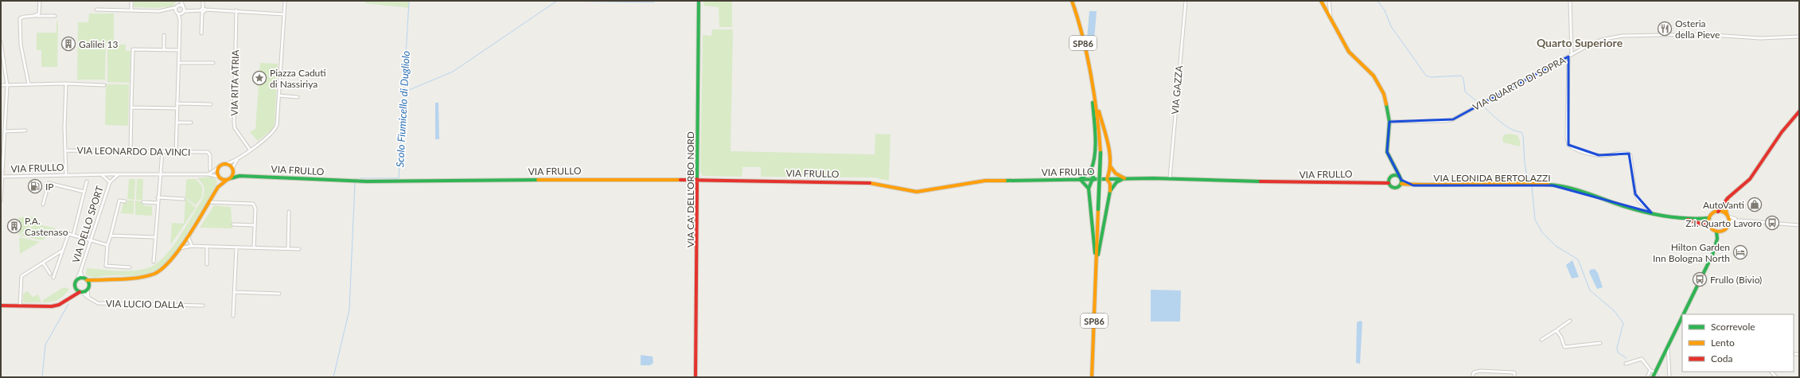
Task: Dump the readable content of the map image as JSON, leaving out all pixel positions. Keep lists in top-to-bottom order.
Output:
{
  "streets": {
    "street": [
      "SP86",
      "VIA RITA ATRIA",
      "VIA QUARTO DI SOPRA",
      "VIA GAZZA",
      "VIA LEONARDO DA VINCI",
      "VIA FRULLO",
      "VIA LEONIDA BERTOLAZZI",
      "VIA CA' DELL'ORBO NORD",
      "VIA DELLO SPORT",
      "VIA LUCIO DALLA"
    ]
  },
  "crossings": [
    ["VIA GAZZA", "VIA FRULLO"],
    ["VIA LEONARDO DA VINCI", "VIA FRULLO"],
    ["VIA FRULLO", "VIA LEONIDA BERTOLAZZI"],
    ["VIA FRULLO", "VIA CA' DELL'ORBO NORD"],
    ["VIA FRULLO", "VIA DELLO SPORT"],
    ["VIA DELLO SPORT", "VIA LUCIO DALLA"]
  ],
  "districts": ["Quarto Superiore"],
  "water": ["Scolo Fiumicello di Dugliolo"],
  "places": {
    "restaurant": ["Osteria della Pieve"],
    "building": ["Galilei 13", "P.A. Castenaso"],
    "place": ["Piazza Caduti di Nassiriya"],
    "fuel station": ["IP"],
    "shop": ["AutoVanti"],
    "bus stop": ["Z.I. Quarto Lavoro", "Frullo (Bivio)"],
    "hotel": ["Hilton Garden Inn Bologna North"]
  },
  "legend": ["Scorrevole", "Lento", "Coda"]
}
